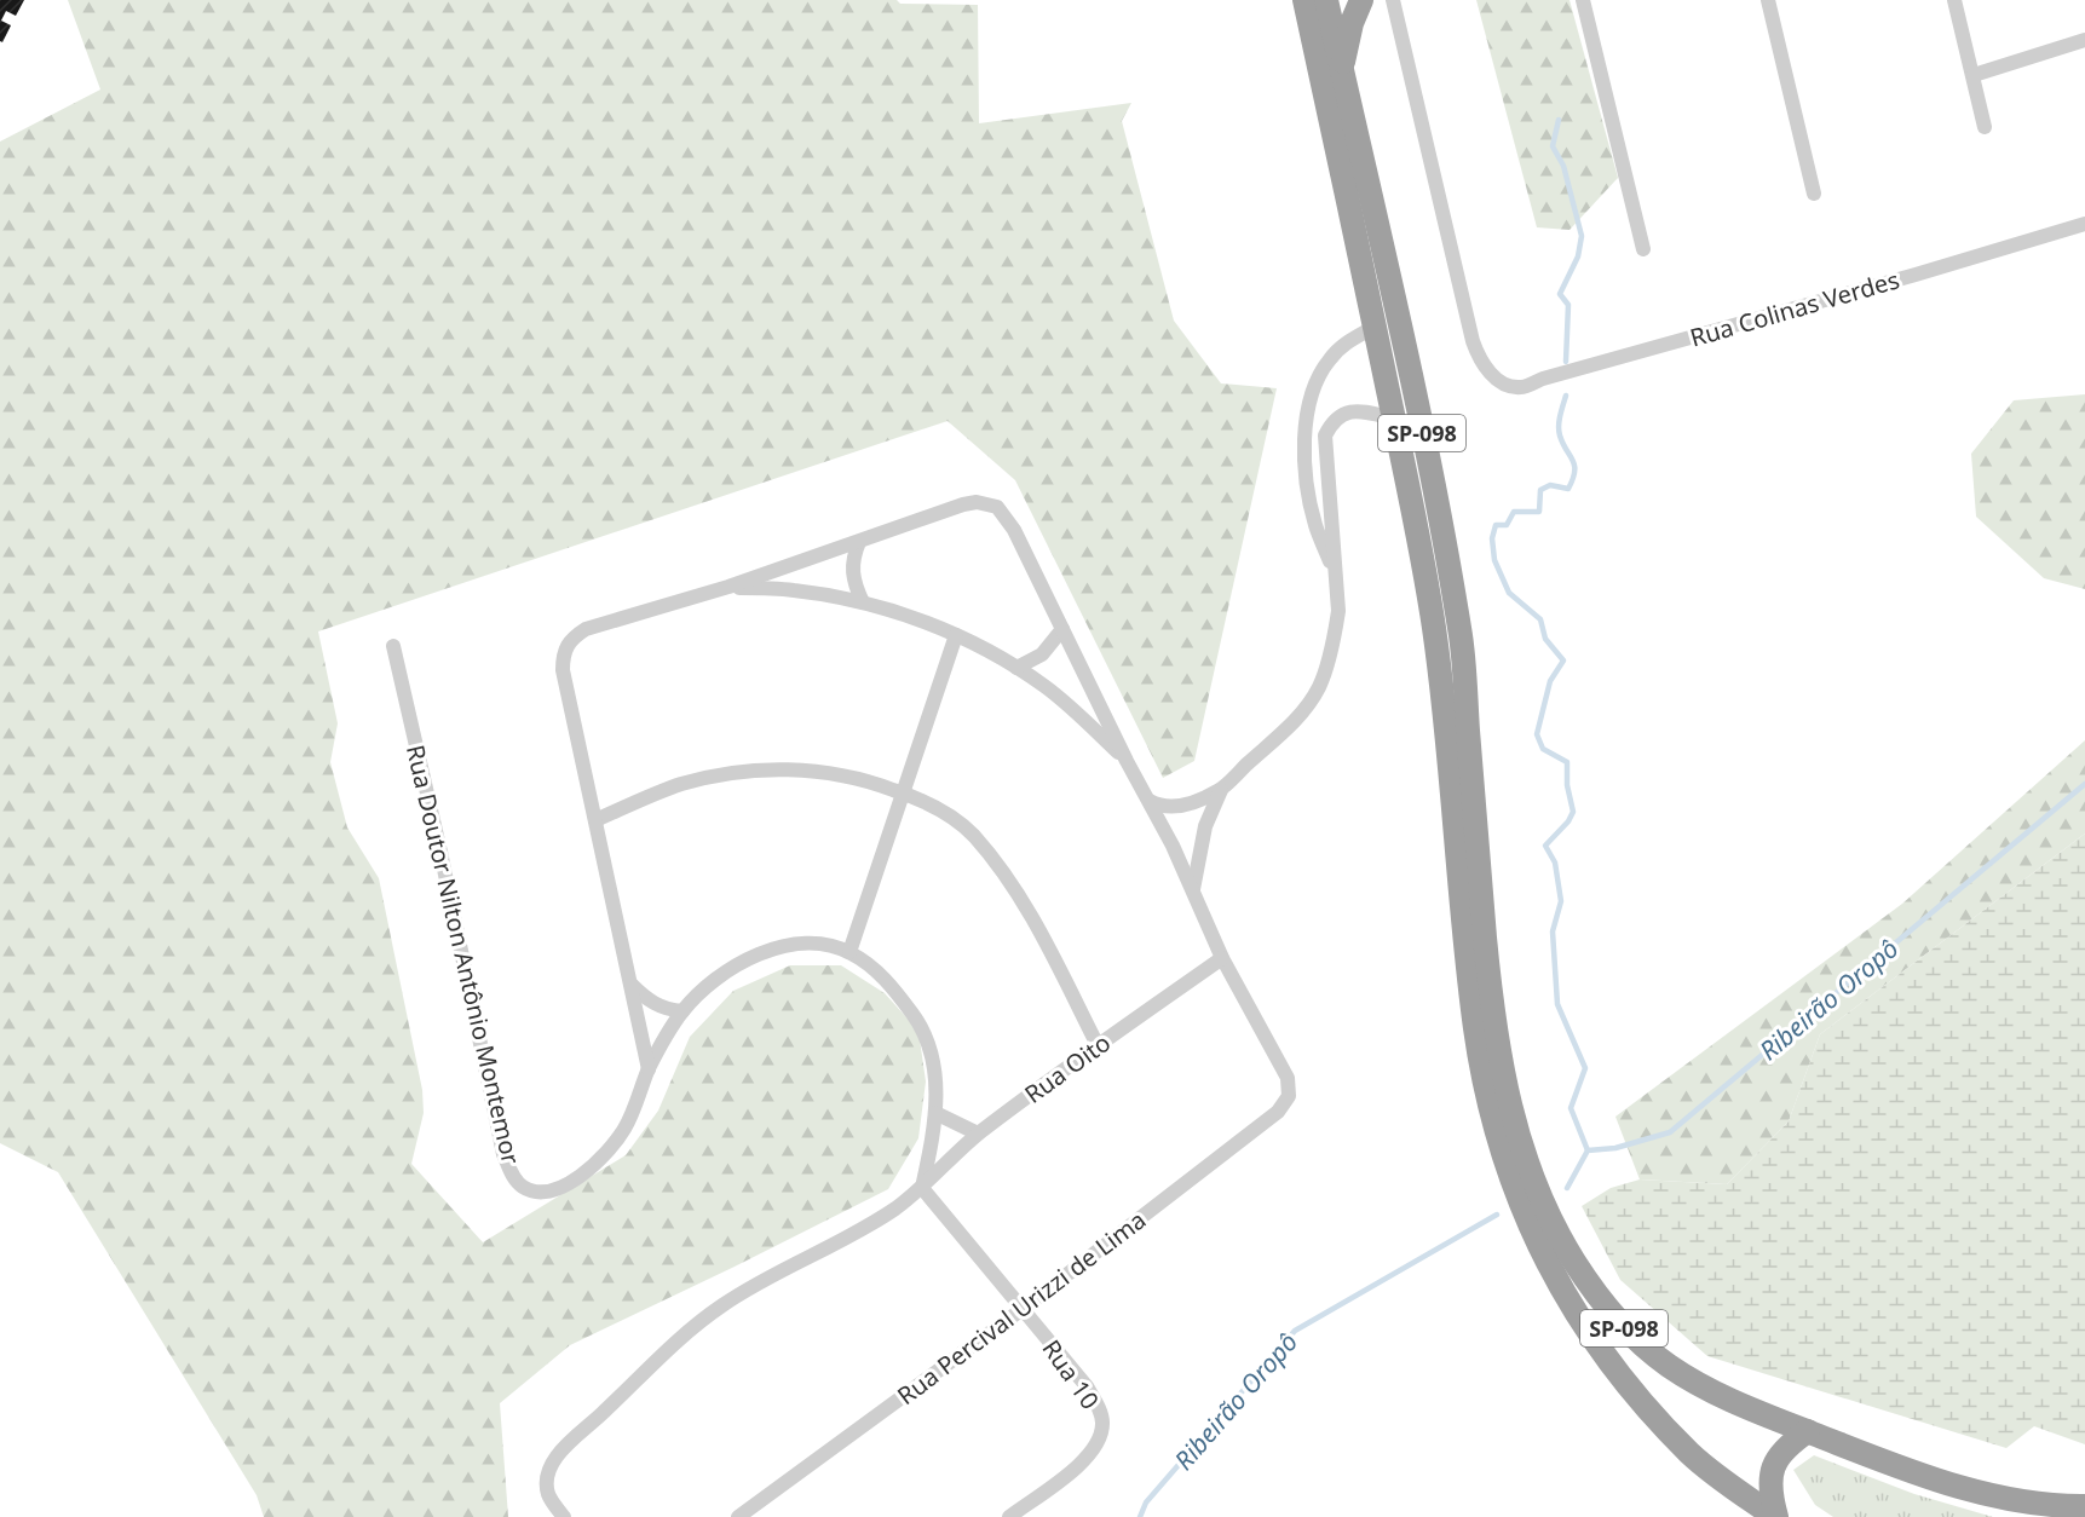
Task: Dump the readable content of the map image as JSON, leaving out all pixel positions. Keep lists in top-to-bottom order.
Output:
{
  "streets": {
    "highway": ["SP-098"],
    "street": [
      "Rua Colinas Verdes",
      "Rua Doutor Nilton Antônio Montemor",
      "Rua Oito",
      "Rua Percival Urizzi de Lima",
      "Rua 10"
    ]
  },
  "crossings": [
    ["Rua Doutor Nilton Antônio Montemor", "Rua Oito"],
    ["Rua Doutor Nilton Antônio Montemor", "Rua 10"],
    ["Rua Oito", "Rua Percival Urizzi de Lima"],
    ["Rua Oito", "Rua 10"],
    ["Rua Percival Urizzi de Lima", "Rua 10"]
  ],
  "water": ["Ribeirão Oropô"]
}
